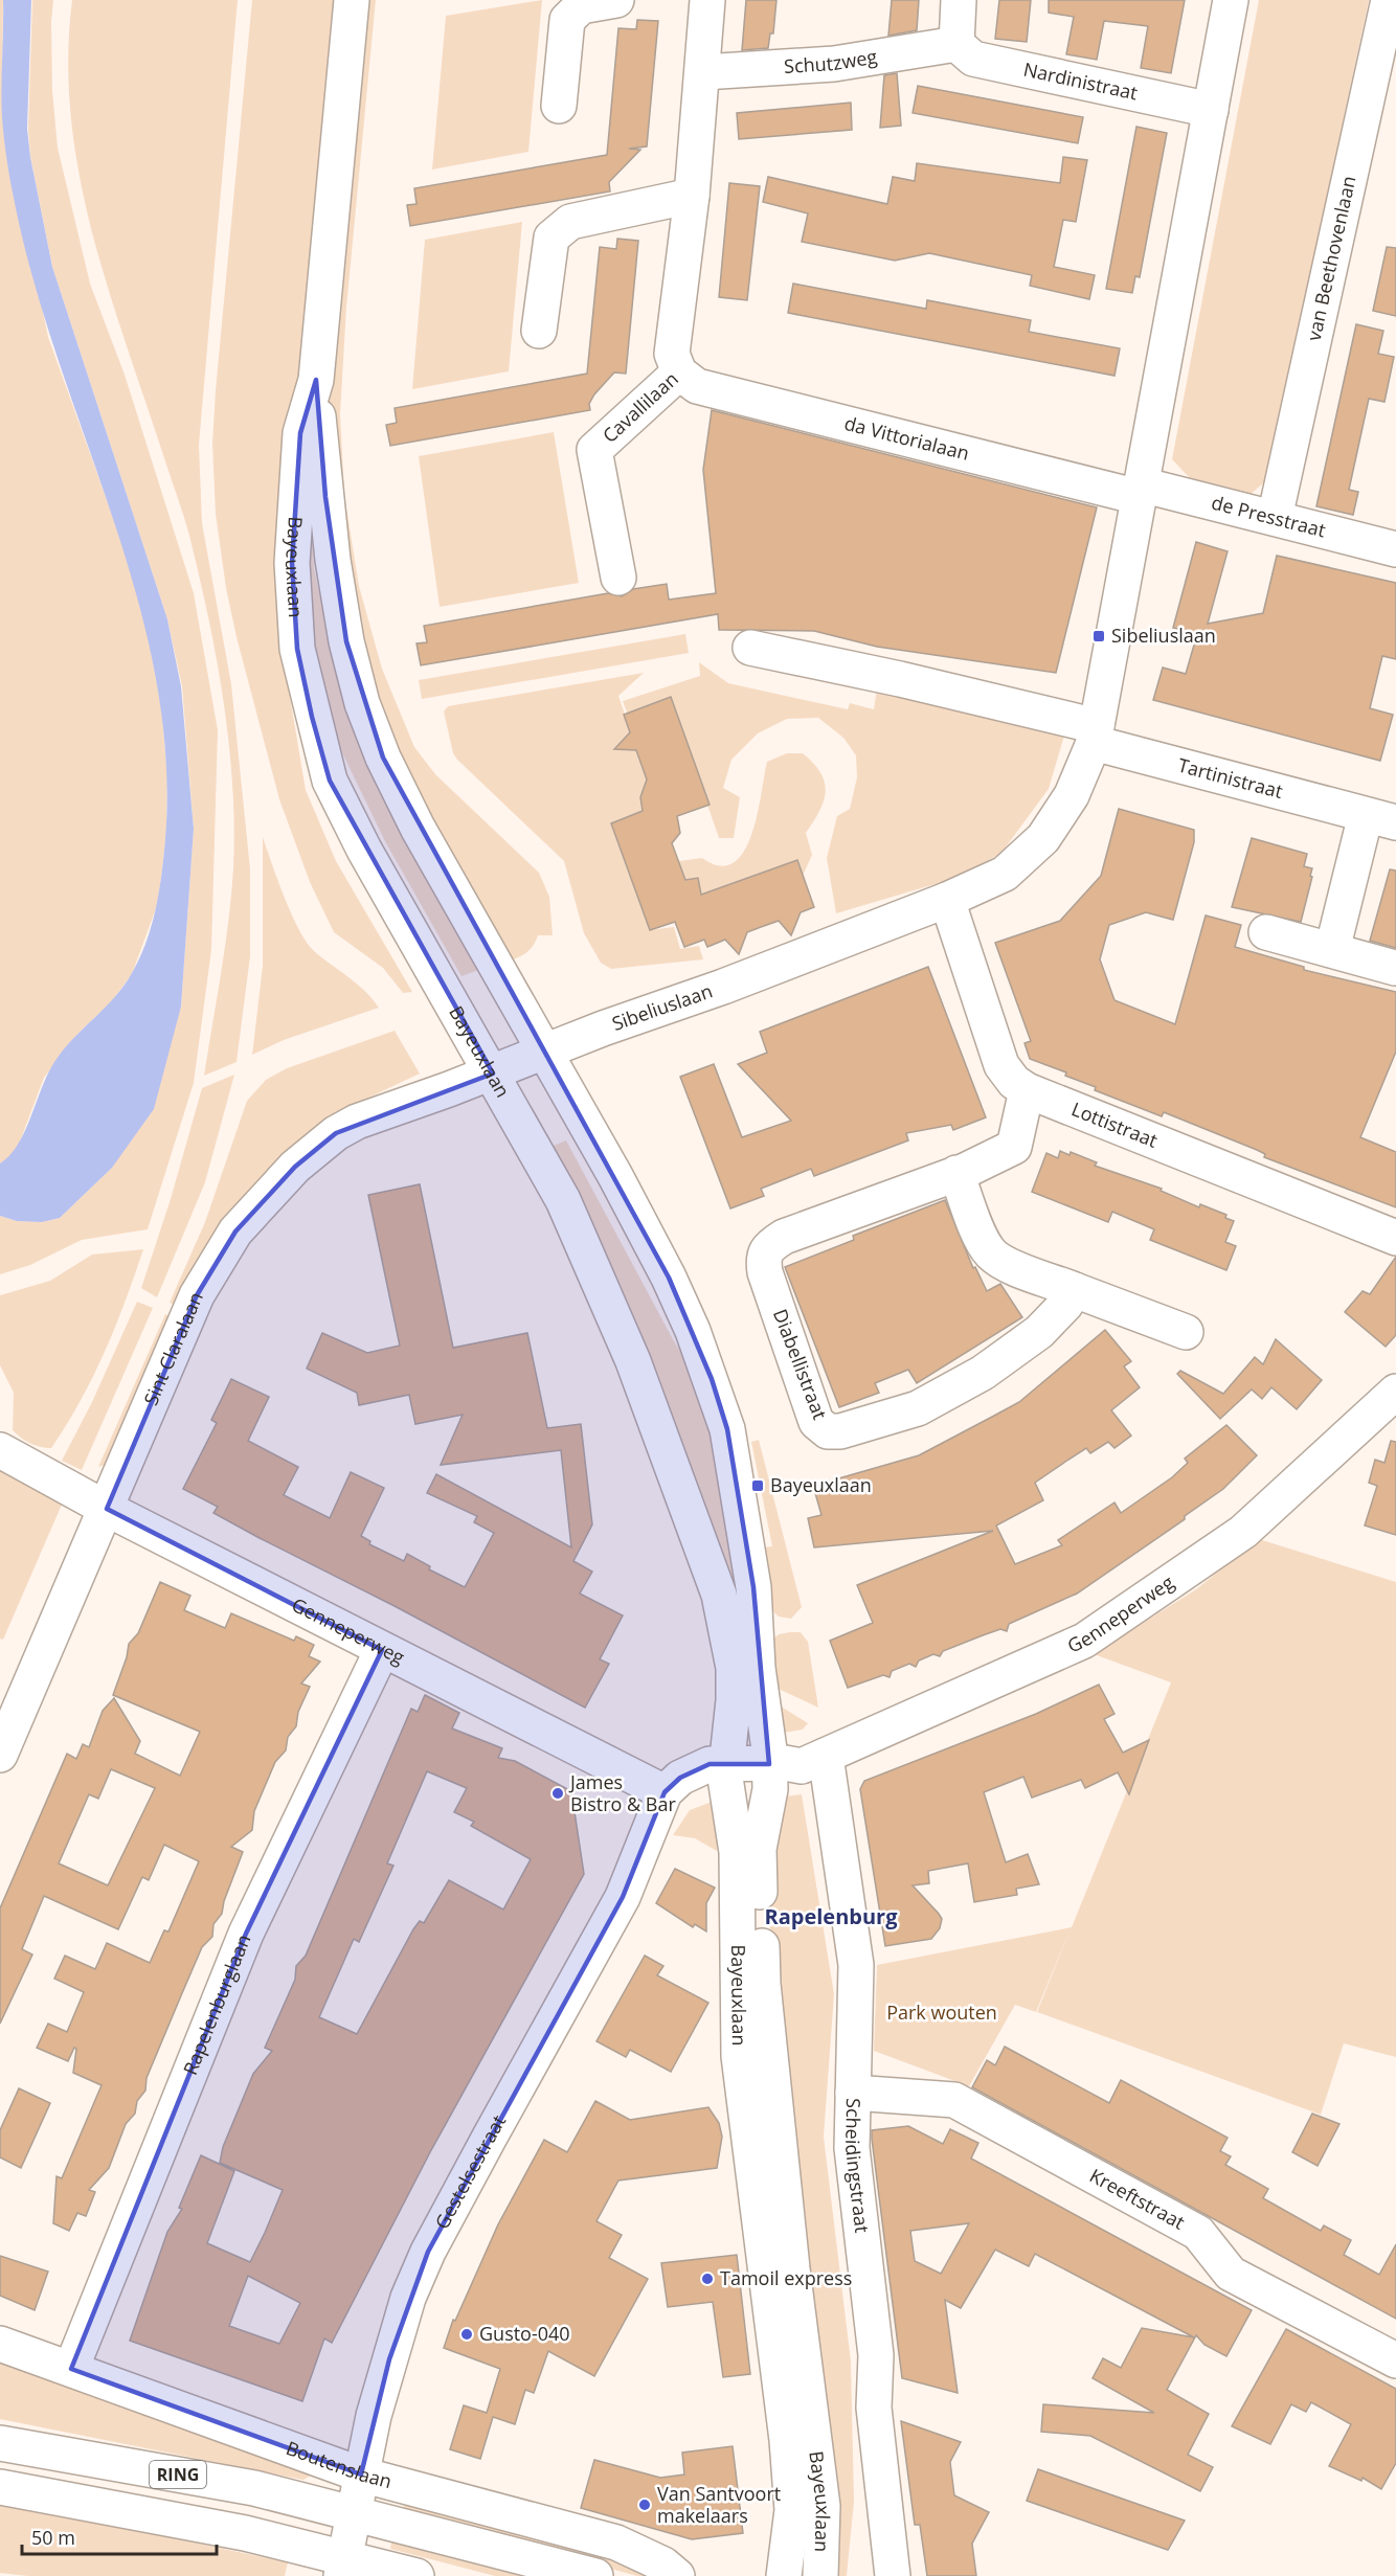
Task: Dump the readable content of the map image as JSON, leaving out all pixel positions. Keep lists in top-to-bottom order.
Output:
{
  "streets": {
    "street": [
      "Schutzweg",
      "Nardinistraat",
      "van Beethovenlaan",
      "Cavallilaan",
      "da Vittorialaan",
      "de Presstraat",
      "Bayeuxlaan",
      "Tartinistraat",
      "Sibeliuslaan",
      "Lottistraat",
      "Sint Claralaan",
      "Diabellistraat",
      "Genneperweg",
      "Rapelenburglaan",
      "Scheidingstraat",
      "Gestelsestraat",
      "Kreeftstraat",
      "Boutenslaan",
      "RING"
    ]
  },
  "crossings": [
    ["Schutzweg", "Nardinistraat"],
    ["Schutzweg", "Cavallilaan"],
    ["van Beethovenlaan", "de Presstraat"],
    ["Cavallilaan", "da Vittorialaan"],
    ["da Vittorialaan", "de Presstraat"],
    ["da Vittorialaan", "Sibeliuslaan"],
    ["de Presstraat", "Sibeliuslaan"],
    ["Bayeuxlaan", "Sibeliuslaan"],
    ["Bayeuxlaan", "Sint Claralaan"],
    ["Bayeuxlaan", "Genneperweg"],
    ["Bayeuxlaan", "Scheidingstraat"],
    ["Tartinistraat", "Sibeliuslaan"],
    ["Sibeliuslaan", "Lottistraat"],
    ["Sibeliuslaan", "Sint Claralaan"],
    ["Lottistraat", "Diabellistraat"],
    ["Sint Claralaan", "Genneperweg"],
    ["Genneperweg", "Rapelenburglaan"],
    ["Genneperweg", "Scheidingstraat"],
    ["Genneperweg", "Gestelsestraat"],
    ["Rapelenburglaan", "Boutenslaan"],
    ["Scheidingstraat", "Kreeftstraat"],
    ["Gestelsestraat", "Boutenslaan"],
    ["Gestelsestraat", "RING"]
  ],
  "districts": ["Rapelenburg"],
  "parks": ["Park wouten"],
  "places": {
    "transit": ["Sibeliuslaan", "Bayeuxlaan"],
    "other": [
      "James Bistro & Bar",
      "Tamoil express",
      "Gusto-040",
      "Van Santvoort makelaars"
    ]
  },
  "scale_bar": "50 m"
}
